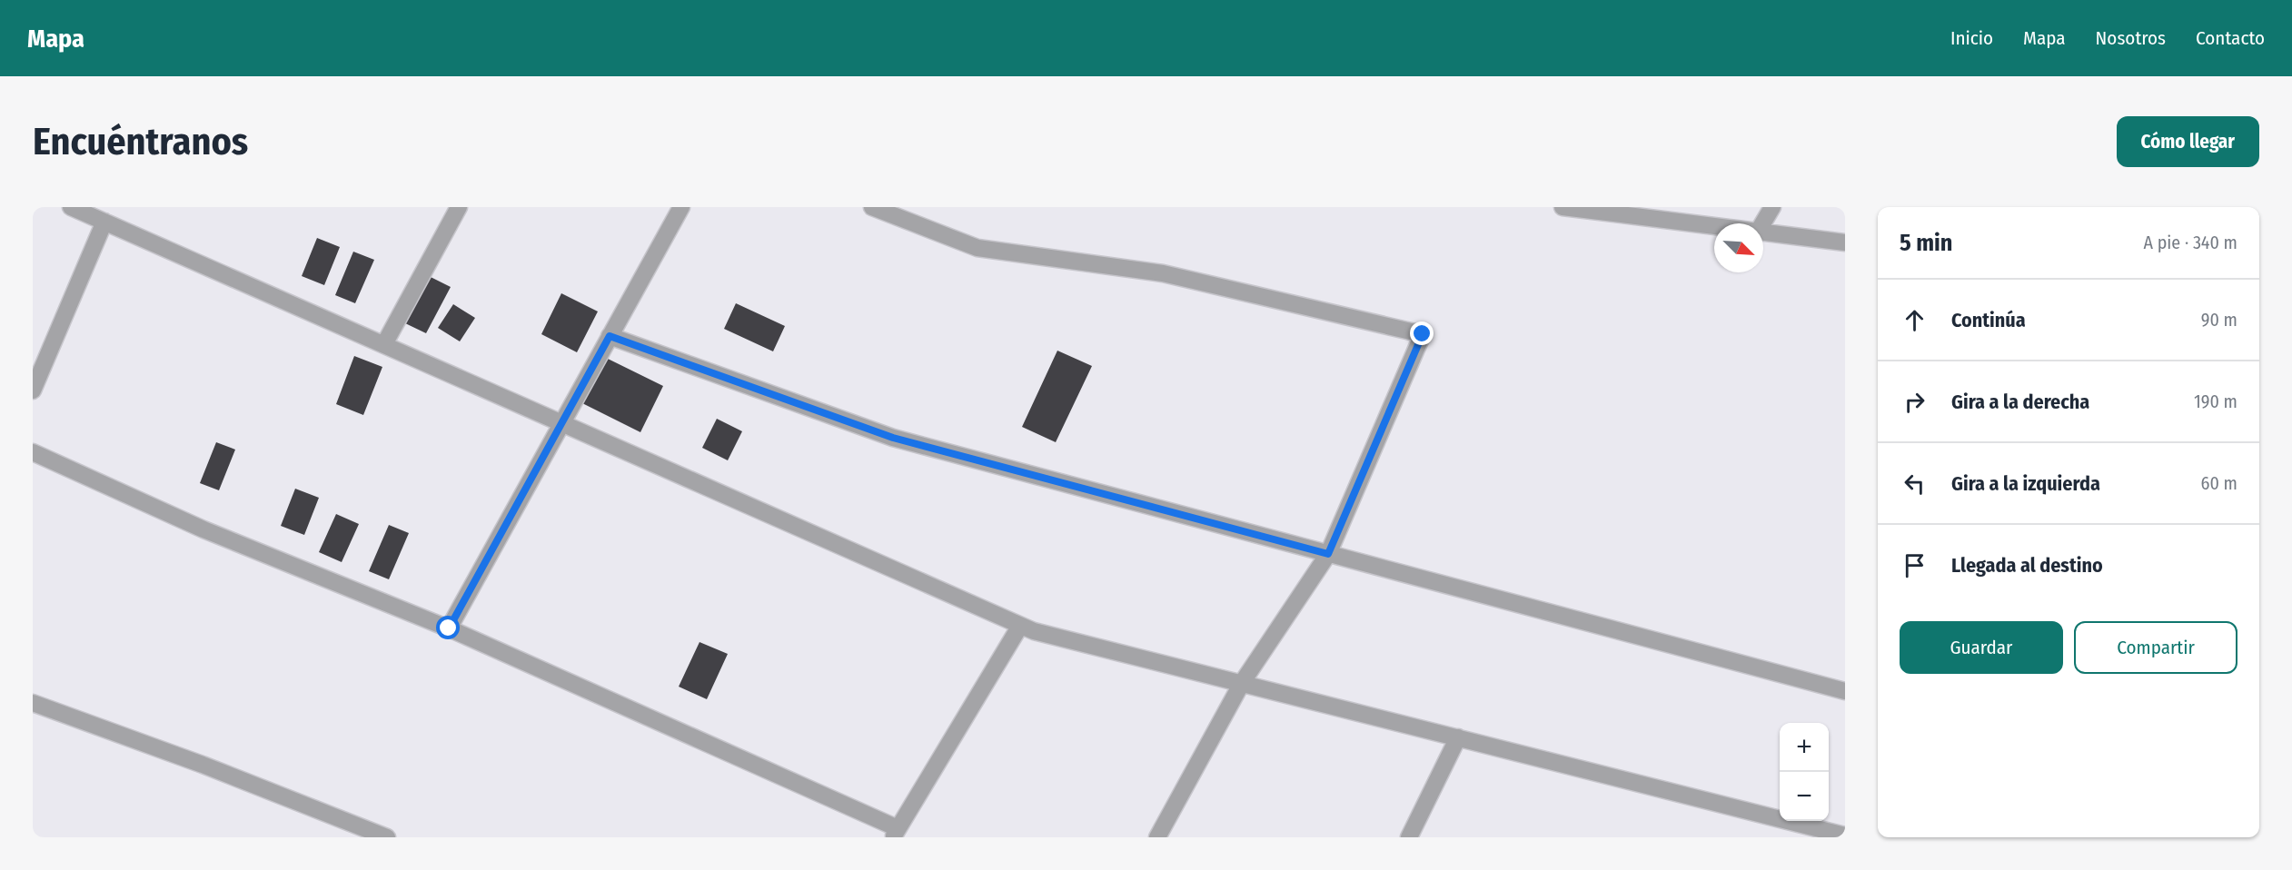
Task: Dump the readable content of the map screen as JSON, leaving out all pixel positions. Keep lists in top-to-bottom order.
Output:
{
  "north": "bottom right",
  "page": {
    "header": "Mapa",
    "nav": [
      "Inicio",
      "Mapa",
      "Nosotros",
      "Contacto"
    ],
    "buttons": [
      "Cómo llegar",
      ["Guardar", "Compartir"]
    ],
    "title": "Encuéntranos",
    "heading": ["5 min", "A pie · 340 m"],
    "list": [
      ["Continúa", "90 m"],
      ["Gira a la derecha", "190 m"],
      ["Gira a la izquierda", "60 m"],
      "Llegada al destino"
    ],
    "map_buttons": ["+", "−"]
  }
}
